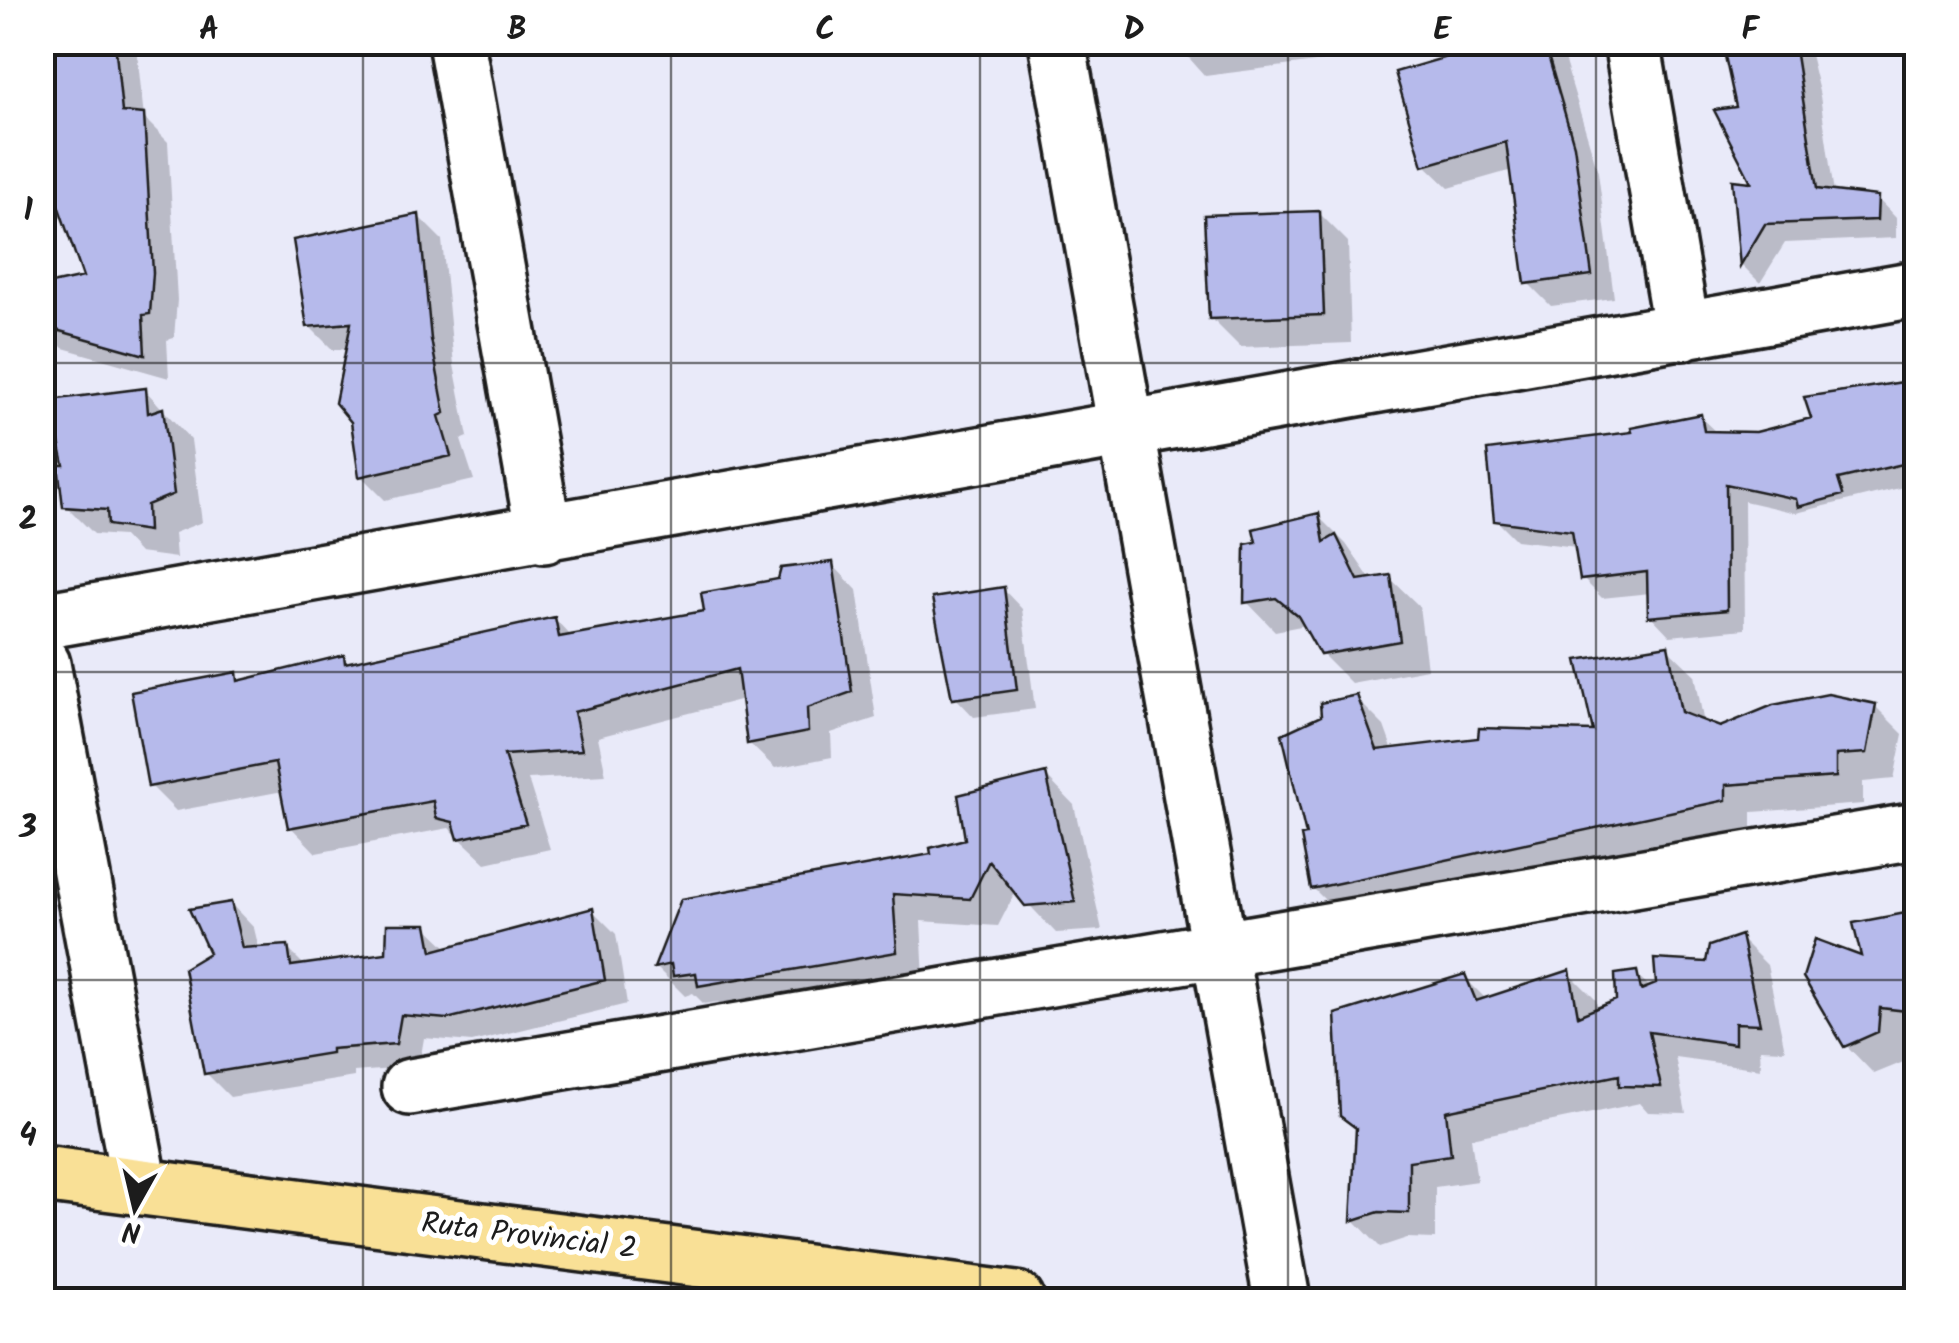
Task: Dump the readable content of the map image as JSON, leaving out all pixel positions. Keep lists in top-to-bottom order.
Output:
{
  "streets": {
    "main road": ["Ruta Provincial 2"]
  },
  "north": "bottom",
  "grid": {
    "columns": [
      "A",
      "B",
      "C",
      "D",
      "E",
      "F"
    ],
    "rows": [
      "1",
      "2",
      "3",
      "4"
    ]
  }
}
